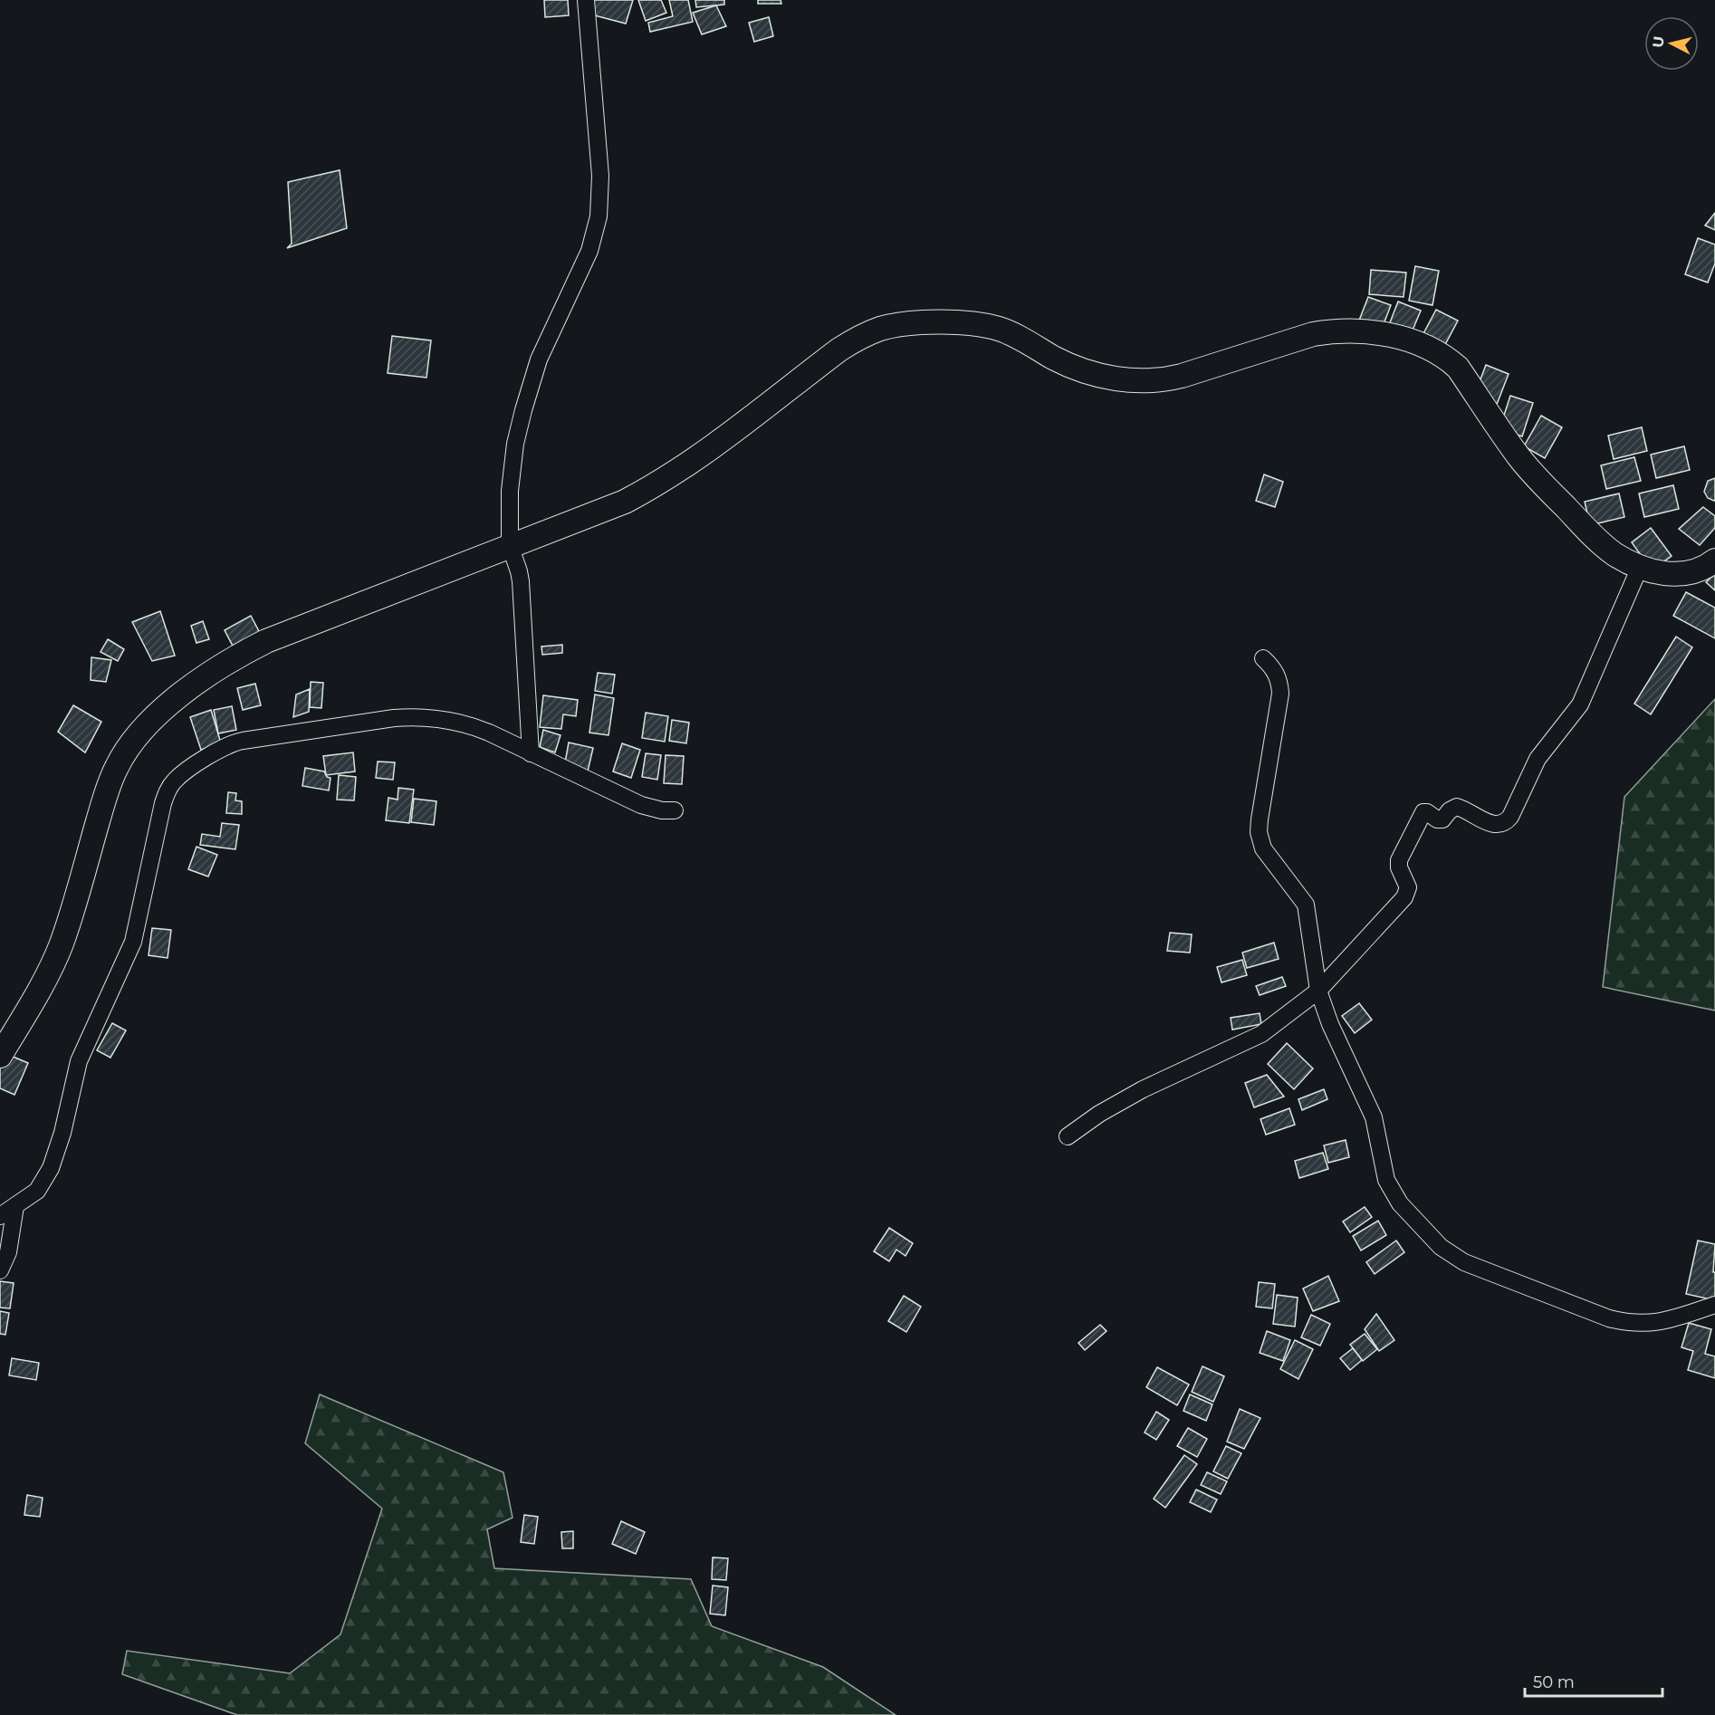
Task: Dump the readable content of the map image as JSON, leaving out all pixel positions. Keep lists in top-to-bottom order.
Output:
{
  "scale_bar": "50 m",
  "north": "left"
}
